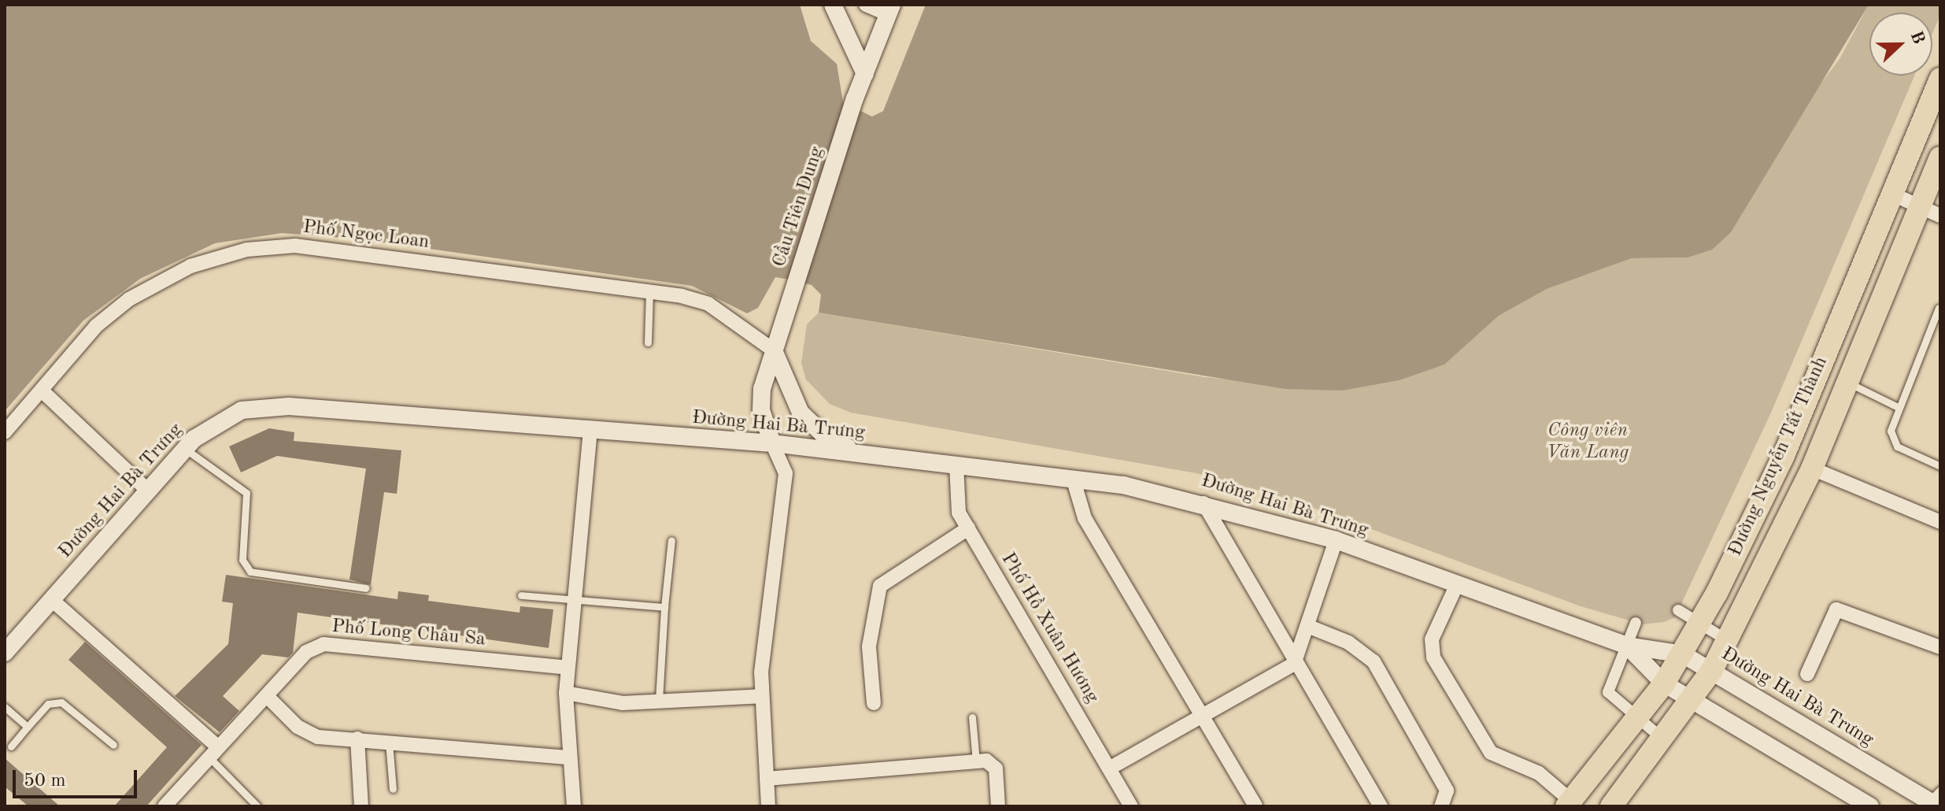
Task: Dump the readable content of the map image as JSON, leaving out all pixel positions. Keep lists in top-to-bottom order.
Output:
{
  "streets": {
    "main road": ["Đường Nguyễn Tất Thành"],
    "street": [
      "Cầu Tiên Dung",
      "Phố Ngọc Loan",
      "Đường Hai Bà Trưng",
      "Phố Hồ Xuân Hương",
      "Phố Long Châu Sa"
    ]
  },
  "crossings": [
    ["Cầu Tiên Dung", "Phố Ngọc Loan"],
    ["Cầu Tiên Dung", "Đường Hai Bà Trưng"],
    ["Đường Hai Bà Trưng", "Đường Nguyễn Tất Thành"],
    ["Đường Hai Bà Trưng", "Phố Hồ Xuân Hương"]
  ],
  "parks": ["Công viên Văn Lang"],
  "scale_bar": "50 m",
  "north": "right"
}
